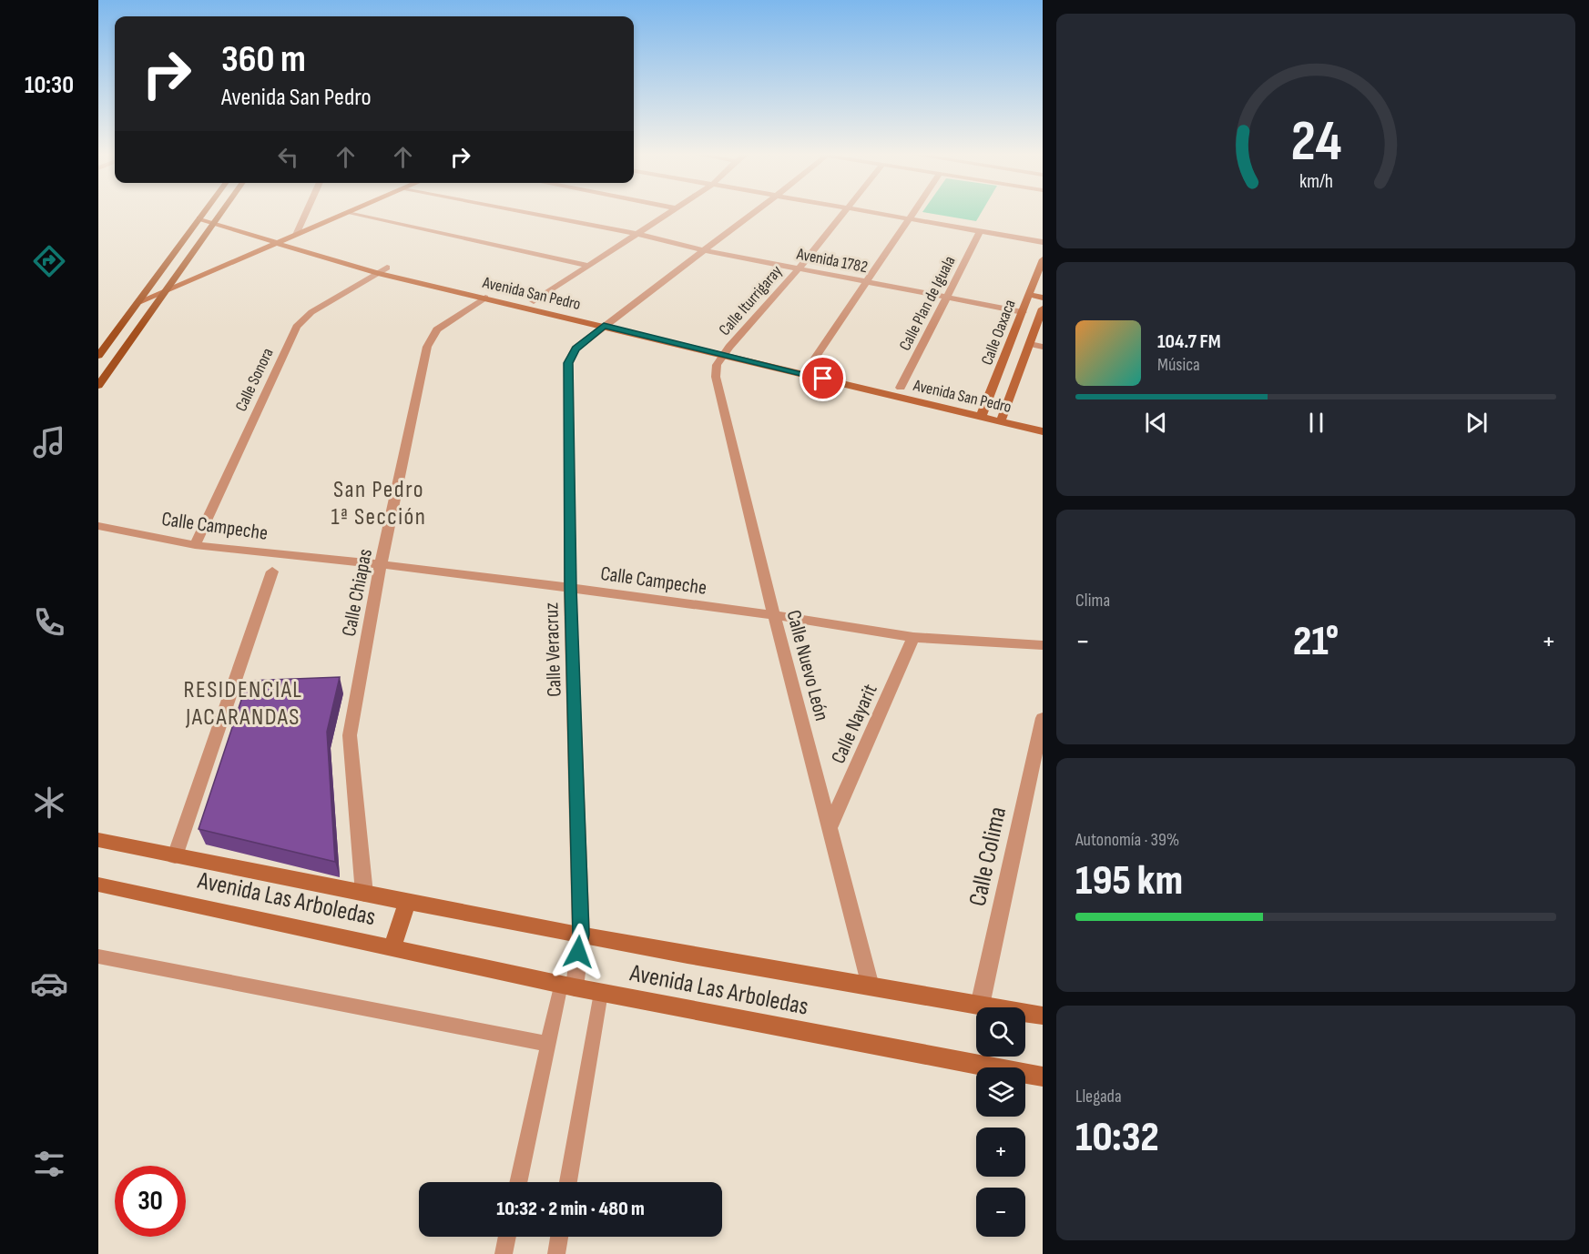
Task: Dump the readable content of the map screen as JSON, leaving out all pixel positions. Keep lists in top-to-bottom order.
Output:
{
  "streets": {
    "street": [
      "Avenida 1782",
      "Avenida San Pedro",
      "Calle Iturrigaray",
      "Calle Plan de Iguala",
      "Calle Oaxaca",
      "Calle Sonora",
      "Calle Campeche",
      "Calle Chiapas",
      "Calle Veracruz",
      "Calle Nuevo León",
      "Calle Nayarit",
      "Calle Colima",
      "Avenida Las Arboledas"
    ]
  },
  "crossings": [
    ["Avenida 1782", "Calle Iturrigaray"],
    ["Avenida 1782", "Calle Plan de Iguala"],
    ["Avenida 1782", "Calle Oaxaca"],
    ["Avenida 1782", "Calle Veracruz"],
    ["Avenida San Pedro", "Calle Iturrigaray"],
    ["Avenida San Pedro", "Calle Plan de Iguala"],
    ["Avenida San Pedro", "Calle Oaxaca"],
    ["Avenida San Pedro", "Calle Sonora"],
    ["Avenida San Pedro", "Calle Chiapas"],
    ["Avenida San Pedro", "Calle Veracruz"],
    ["Avenida San Pedro", "Calle Nuevo León"],
    ["Calle Iturrigaray", "Calle Nuevo León"],
    ["Calle Sonora", "Calle Campeche"],
    ["Calle Campeche", "Calle Chiapas"],
    ["Calle Campeche", "Calle Veracruz"],
    ["Calle Campeche", "Calle Nuevo León"],
    ["Calle Campeche", "Calle Nayarit"],
    ["Calle Chiapas", "Avenida Las Arboledas"],
    ["Calle Veracruz", "Avenida Las Arboledas"],
    ["Calle Nuevo León", "Calle Nayarit"],
    ["Calle Nuevo León", "Avenida Las Arboledas"],
    ["Calle Colima", "Avenida Las Arboledas"]
  ],
  "districts": ["San Pedro 1ª Sección", "RESIDENCIAL JACARANDAS"],
  "page": {
    "tabs": "10:30",
    "turn": ["360 m", "Avenida San Pedro"],
    "song": ["104.7 FM", "Música"],
    "tile": [
      "Clima",
      ["Autonomía · 39%", "195 km"],
      ["Llegada", "10:32"]
    ],
    "heat": ["−", "21°", "+"],
    "map_buttons": ["+", "−"],
    "limit": "30",
    "trip": "10:32 · 2 min · 480 m",
    "gauge": ["24", "km/h"]
  }
}
